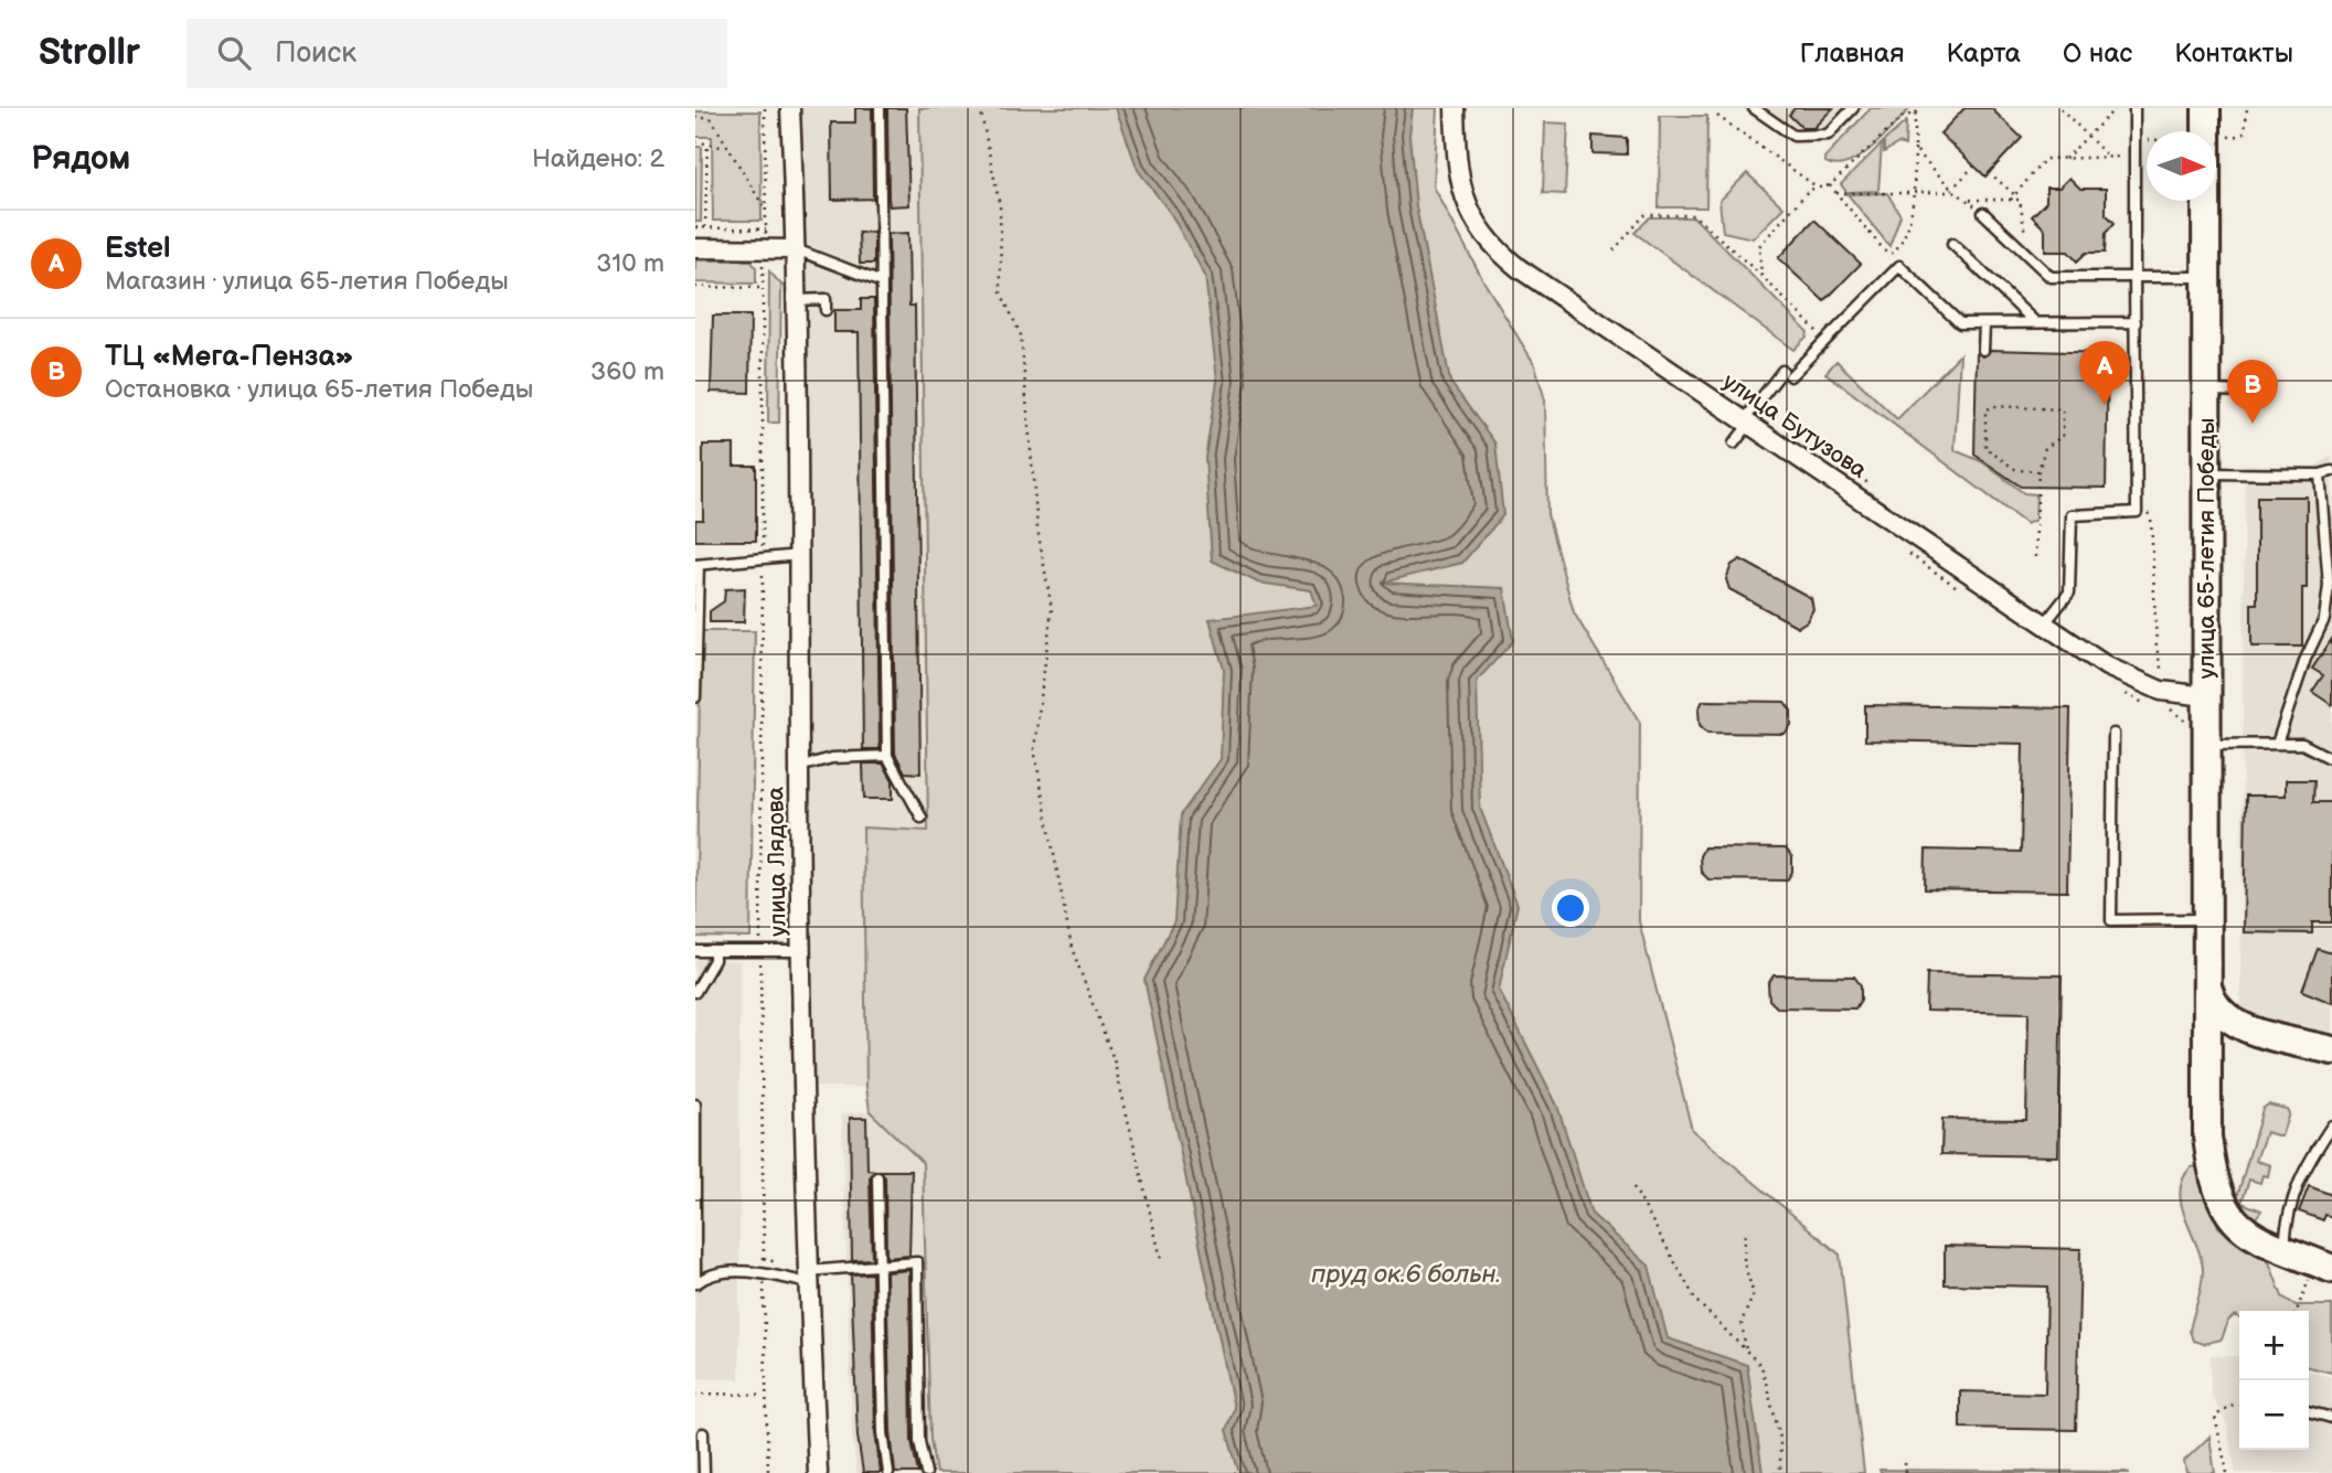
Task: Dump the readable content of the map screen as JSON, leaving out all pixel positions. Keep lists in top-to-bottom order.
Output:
{
  "streets": {
    "main road": ["улица 65-летия Победы"],
    "street": ["улица Бутузова", "улица Лядова"]
  },
  "crossings": [
    ["улица Бутузова", "улица 65-летия Победы"]
  ],
  "water": ["пруд ок.6 больн."],
  "north": "right",
  "page": {
    "header": "Strollr",
    "search": "Поиск",
    "nav": [
      "Главная",
      "Карта",
      "О нас",
      "Контакты"
    ],
    "heading": ["Рядом", "Найдено: 2"],
    "list": [
      {
        "mark": "A",
        "name": "Estel",
        "note": "Магазин · улица 65-летия Победы",
        "value": "310 m"
      },
      {
        "mark": "B",
        "name": "ТЦ «Мега-Пенза»",
        "note": "Остановка · улица 65-летия Победы",
        "value": "360 m"
      }
    ],
    "pins": ["A", "B"],
    "map_buttons": ["+", "−"]
  }
}
